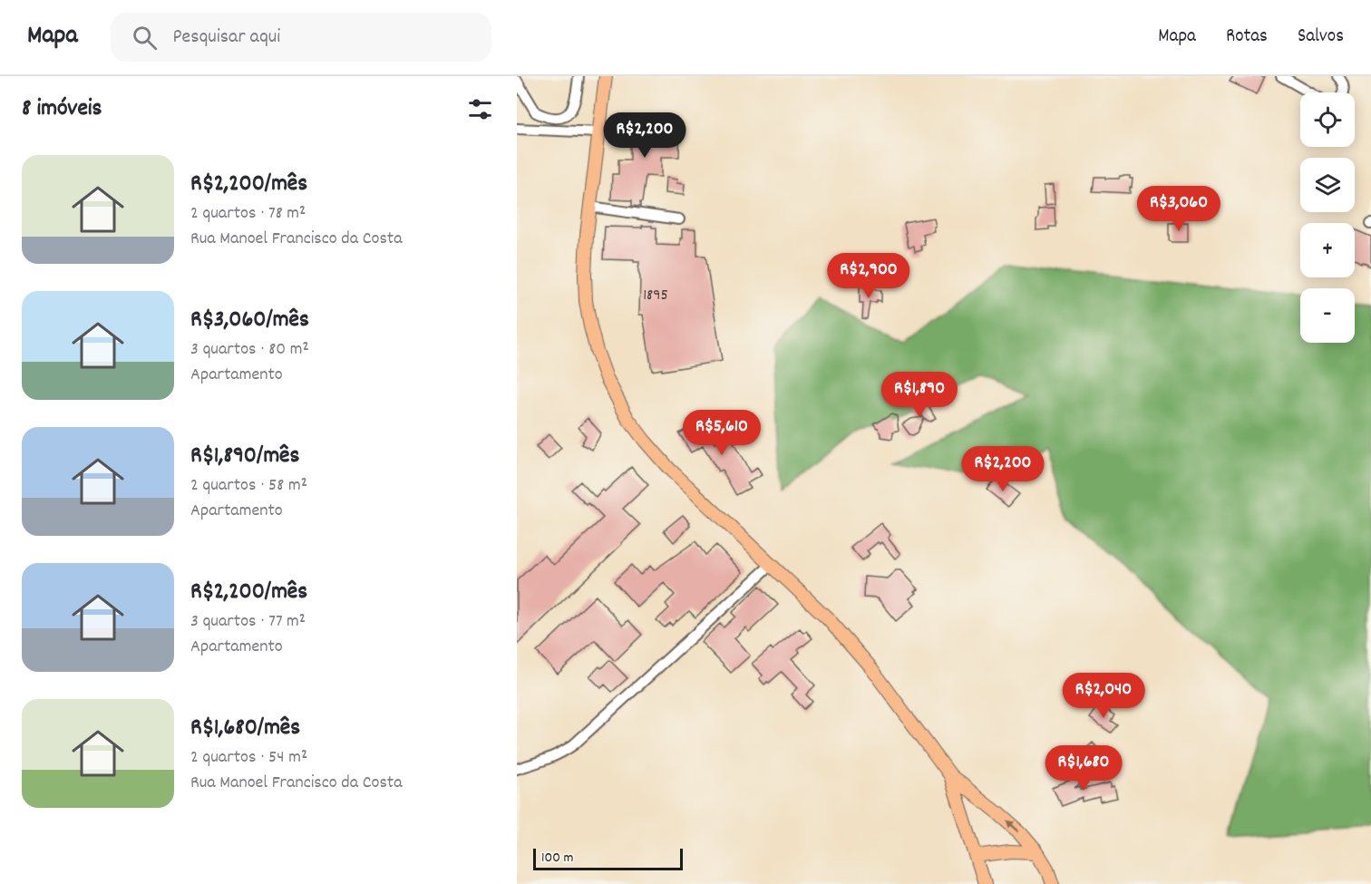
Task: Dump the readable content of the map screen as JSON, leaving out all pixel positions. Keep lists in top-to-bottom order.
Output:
{
  "house_numbers": ["1895"],
  "scale_bar": "100 m",
  "page": {
    "header": "Mapa",
    "search": "Pesquisar aqui",
    "nav": ["Mapa", "Rotas", "Salvos"],
    "heading": "8 imóveis",
    "map_buttons": ["+", "−"],
    "price": [
      "R$2,200",
      "R$3,060",
      "R$2,900",
      "R$1,890",
      "R$5,610",
      "R$2,200",
      "R$2,040",
      "R$1,680"
    ],
    "list": [
      {
        "name": "R$2,200/mês",
        "note": "2 quartos · 78 m² · Rua Manoel Francisco da Costa"
      },
      {
        "name": "R$3,060/mês",
        "note": "3 quartos · 80 m² · Apartamento"
      },
      {
        "name": "R$1,890/mês",
        "note": "2 quartos · 58 m² · Apartamento"
      },
      {
        "name": "R$2,200/mês",
        "note": "3 quartos · 77 m² · Apartamento"
      },
      {
        "name": "R$1,680/mês",
        "note": "2 quartos · 54 m² · Rua Manoel Francisco da Costa"
      }
    ],
    "scale": "100 m"
  }
}
